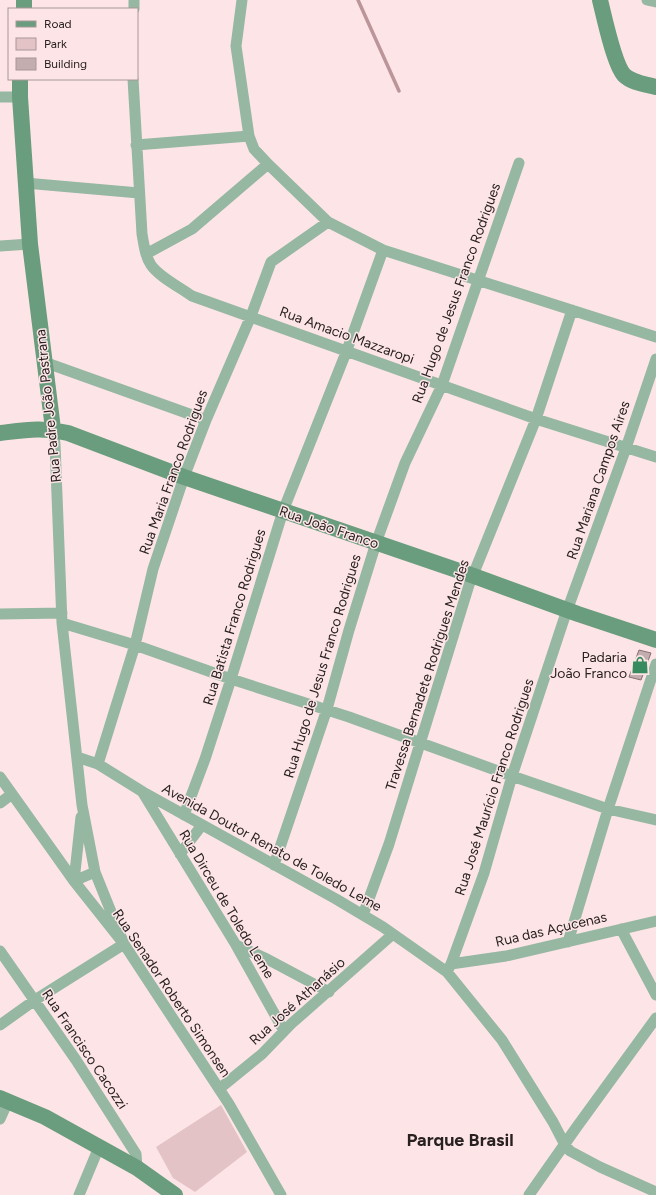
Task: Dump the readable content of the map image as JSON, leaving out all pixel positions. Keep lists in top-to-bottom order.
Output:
{
  "streets": {
    "street": [
      "Rua Hugo de Jesus Franco Rodrigues",
      "Rua Amacio Mazzaropi",
      "Rua Padre João Pastrana",
      "Rua Maria Franco Rodrigues",
      "Rua Mariana Campos Aires",
      "Rua João Franco",
      "Rua Batista Franco Rodrigues",
      "Travessa Bernadete Rodrigues Mendes",
      "Rua José Maurício Franco Rodrigues",
      "Avenida Doutor Renato de Toledo Leme",
      "Rua Dirceu de Toledo Leme",
      "Rua das Açucenas",
      "Rua Senador Roberto Simonsen",
      "Rua José Athanásio",
      "Rua Francisco Cacozzi"
    ]
  },
  "crossings": [
    ["Rua Hugo de Jesus Franco Rodrigues", "Rua Amacio Mazzaropi"],
    ["Rua Hugo de Jesus Franco Rodrigues", "Rua João Franco"],
    ["Rua Hugo de Jesus Franco Rodrigues", "Avenida Doutor Renato de Toledo Leme"],
    ["Rua Amacio Mazzaropi", "Rua Maria Franco Rodrigues"],
    ["Rua Amacio Mazzaropi", "Rua Mariana Campos Aires"],
    ["Rua Amacio Mazzaropi", "Rua Batista Franco Rodrigues"],
    ["Rua Amacio Mazzaropi", "Travessa Bernadete Rodrigues Mendes"],
    ["Rua Padre João Pastrana", "Rua João Franco"],
    ["Rua Padre João Pastrana", "Avenida Doutor Renato de Toledo Leme"],
    ["Rua Padre João Pastrana", "Rua Senador Roberto Simonsen"],
    ["Rua Maria Franco Rodrigues", "Rua João Franco"],
    ["Rua Maria Franco Rodrigues", "Avenida Doutor Renato de Toledo Leme"],
    ["Rua Mariana Campos Aires", "Rua João Franco"],
    ["Rua Mariana Campos Aires", "Rua José Maurício Franco Rodrigues"],
    ["Rua João Franco", "Rua Batista Franco Rodrigues"],
    ["Rua João Franco", "Travessa Bernadete Rodrigues Mendes"],
    ["Rua João Franco", "Rua José Maurício Franco Rodrigues"],
    ["Rua Batista Franco Rodrigues", "Avenida Doutor Renato de Toledo Leme"],
    ["Travessa Bernadete Rodrigues Mendes", "Avenida Doutor Renato de Toledo Leme"],
    ["Rua José Maurício Franco Rodrigues", "Avenida Doutor Renato de Toledo Leme"],
    ["Rua José Maurício Franco Rodrigues", "Rua das Açucenas"],
    ["Avenida Doutor Renato de Toledo Leme", "Rua Dirceu de Toledo Leme"],
    ["Avenida Doutor Renato de Toledo Leme", "Rua das Açucenas"],
    ["Avenida Doutor Renato de Toledo Leme", "Rua José Athanásio"],
    ["Rua Dirceu de Toledo Leme", "Rua José Athanásio"],
    ["Rua Senador Roberto Simonsen", "Rua José Athanásio"]
  ],
  "districts": ["Parque Brasil"],
  "places": {
    "shop": ["Padaria João Franco"]
  },
  "legend": ["Road", "Park", "Building"]
}
